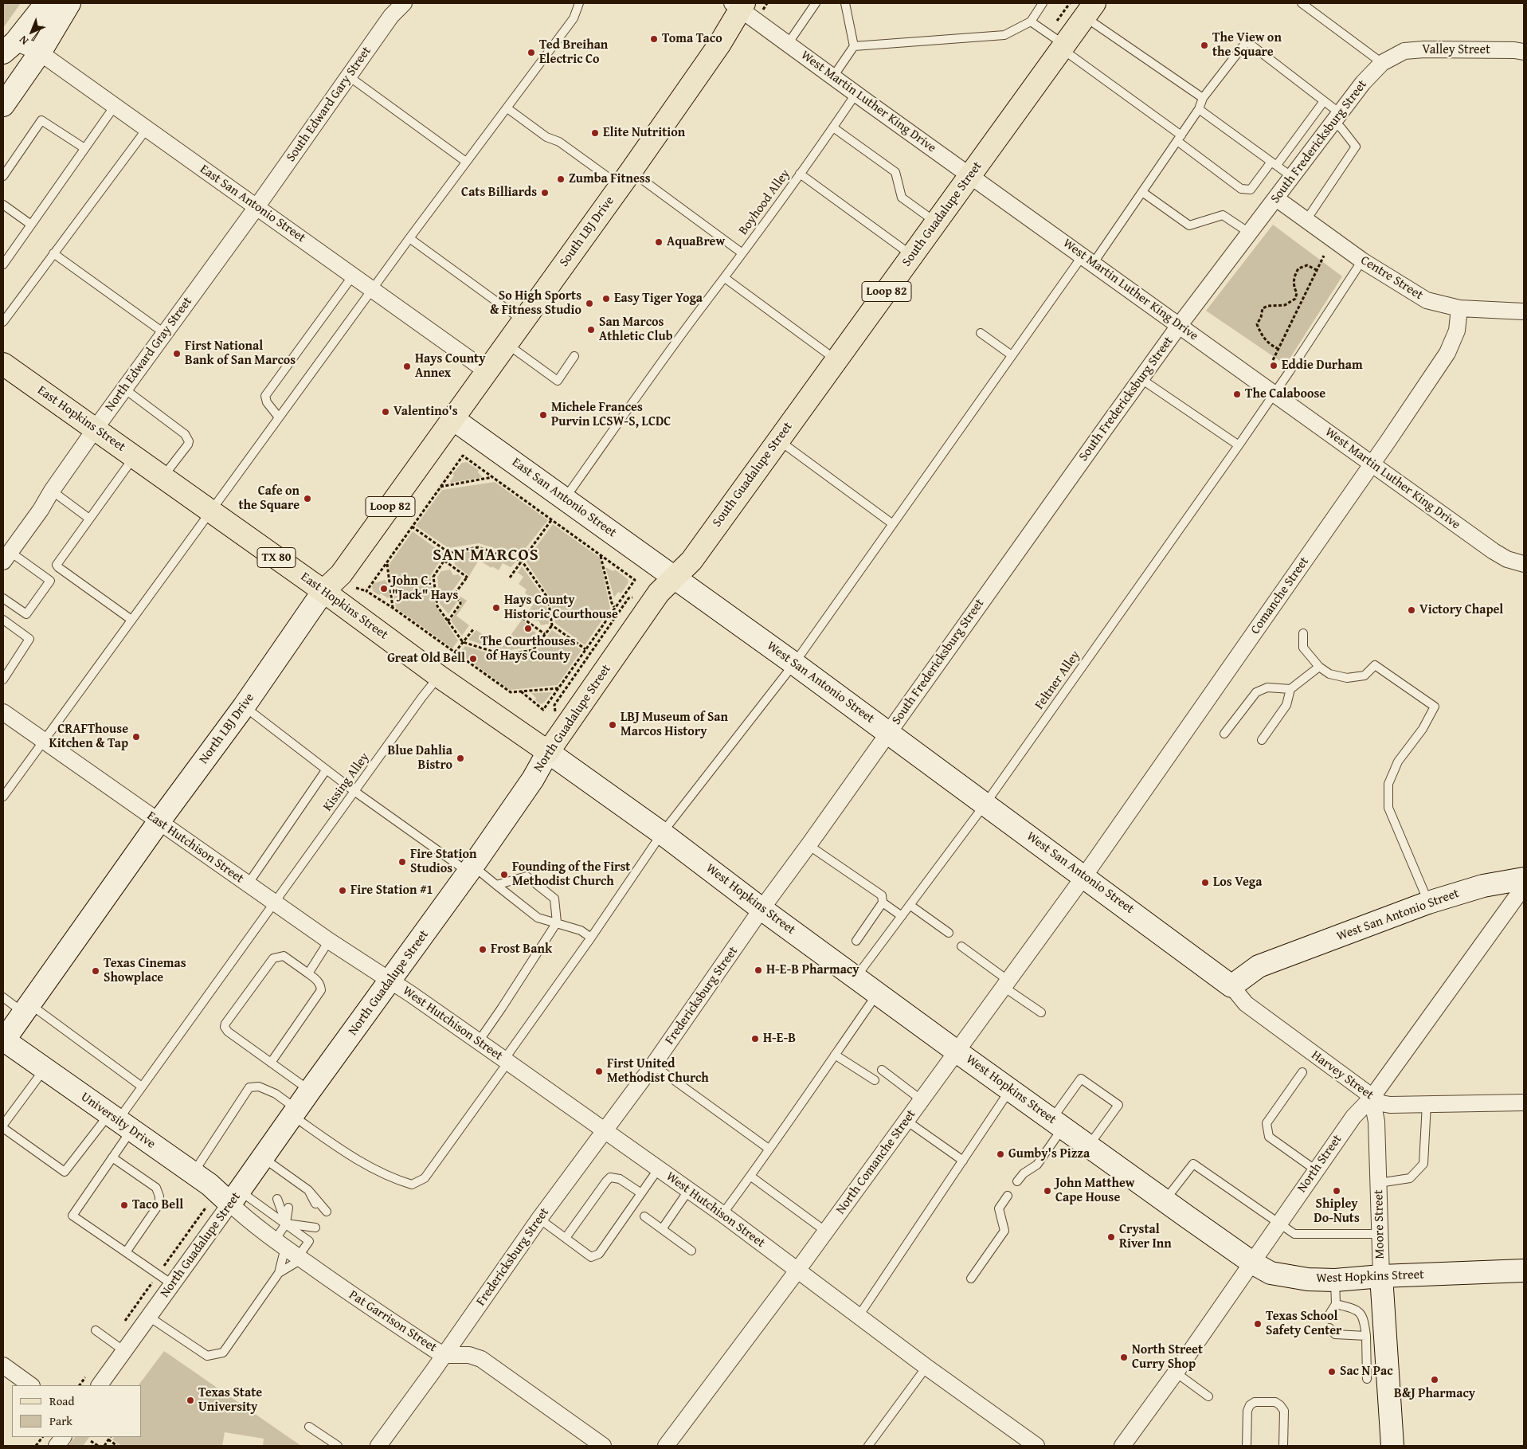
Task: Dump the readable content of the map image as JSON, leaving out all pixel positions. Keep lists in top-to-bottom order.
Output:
{
  "streets": {
    "main road": [
      "East San Antonio Street",
      "South Guadalupe Street",
      "South LBJ Drive",
      "Loop 82",
      "East Hopkins Street",
      "TX 80",
      "West San Antonio Street",
      "North Guadalupe Street",
      "North LBJ Drive",
      "West Hopkins Street",
      "University Drive",
      "Moore Street"
    ],
    "street": [
      "Valley Street",
      "West Martin Luther King Drive",
      "South Edward Gary Street",
      "South Fredericksburg Street",
      "Centre Street",
      "North Edward Gray Street",
      "Comanche Street",
      "East Hutchison Street",
      "Fredericksburg Street",
      "West Hutchison Street",
      "Harvey Street",
      "North Comanche Street",
      "North Street",
      "Pat Garrison Street"
    ],
    "lane": ["Boyhood Alley", "Feltner Alley", "Kissing Alley"]
  },
  "crossings": [
    ["Valley Street", "South Fredericksburg Street"],
    ["West Martin Luther King Drive", "South Fredericksburg Street"],
    ["West Martin Luther King Drive", "Boyhood Alley"],
    ["West Martin Luther King Drive", "South Guadalupe Street"],
    ["West Martin Luther King Drive", "South LBJ Drive"],
    ["West Martin Luther King Drive", "Comanche Street"],
    ["West Martin Luther King Drive", "Feltner Alley"],
    ["South Edward Gary Street", "East San Antonio Street"],
    ["South Edward Gary Street", "North Edward Gray Street"],
    ["South Fredericksburg Street", "Centre Street"],
    ["South Fredericksburg Street", "West San Antonio Street"],
    ["South Fredericksburg Street", "Fredericksburg Street"],
    ["Boyhood Alley", "East San Antonio Street"],
    ["East San Antonio Street", "South Guadalupe Street"],
    ["East San Antonio Street", "South LBJ Drive"],
    ["East San Antonio Street", "North Edward Gray Street"],
    ["East San Antonio Street", "West San Antonio Street"],
    ["East San Antonio Street", "North Guadalupe Street"],
    ["East San Antonio Street", "North LBJ Drive"],
    ["South Guadalupe Street", "West San Antonio Street"],
    ["South Guadalupe Street", "North Guadalupe Street"],
    ["South LBJ Drive", "North LBJ Drive"],
    ["Centre Street", "Comanche Street"],
    ["Centre Street", "Feltner Alley"],
    ["North Edward Gray Street", "East Hopkins Street"],
    ["East Hopkins Street", "North Guadalupe Street"],
    ["East Hopkins Street", "North LBJ Drive"],
    ["East Hopkins Street", "Kissing Alley"],
    ["East Hopkins Street", "West Hopkins Street"],
    ["Comanche Street", "West San Antonio Street"],
    ["Comanche Street", "North Comanche Street"],
    ["Feltner Alley", "West San Antonio Street"],
    ["Feltner Alley", "West Hopkins Street"],
    ["West San Antonio Street", "North Guadalupe Street"],
    ["West San Antonio Street", "Fredericksburg Street"],
    ["West San Antonio Street", "Harvey Street"],
    ["West San Antonio Street", "North Comanche Street"],
    ["North Guadalupe Street", "East Hutchison Street"],
    ["North Guadalupe Street", "West Hopkins Street"],
    ["North Guadalupe Street", "West Hutchison Street"],
    ["North Guadalupe Street", "University Drive"],
    ["North Guadalupe Street", "Pat Garrison Street"],
    ["North LBJ Drive", "East Hutchison Street"],
    ["North LBJ Drive", "University Drive"],
    ["Kissing Alley", "East Hutchison Street"],
    ["Kissing Alley", "University Drive"],
    ["East Hutchison Street", "West Hutchison Street"],
    ["West Hopkins Street", "Fredericksburg Street"],
    ["West Hopkins Street", "North Comanche Street"],
    ["West Hopkins Street", "North Street"],
    ["West Hopkins Street", "Moore Street"],
    ["Fredericksburg Street", "West Hutchison Street"],
    ["Fredericksburg Street", "Pat Garrison Street"],
    ["West Hutchison Street", "North Comanche Street"],
    ["Harvey Street", "North Street"],
    ["Harvey Street", "Moore Street"],
    ["University Drive", "Pat Garrison Street"],
    ["North Street", "Moore Street"]
  ],
  "districts": ["SAN MARCOS"],
  "places": [
    "Toma Taco",
    "The View on the Square",
    "Ted Breihan Electric Co",
    "Elite Nutrition",
    "Zumba Fitness",
    "Cats Billiards",
    "AquaBrew",
    "Easy Tiger Yoga",
    "So High Sports & Fitness Studio",
    "San Marcos Athletic Club",
    "First National Bank of San Marcos",
    "Eddie Durham",
    "Hays County Annex",
    "The Calaboose",
    "Valentino's",
    "Michele Frances Purvin LCSW-S, LCDC",
    "Cafe on the Square",
    "John C. \"Jack\" Hays",
    "Hays County Historic Courthouse",
    "Victory Chapel",
    "The Courthouses of Hays County",
    "Great Old Bell",
    "LBJ Museum of San Marcos History",
    "CRAFThouse Kitchen & Tap",
    "Blue Dahlia Bistro",
    "Fire Station Studios",
    "Founding of the First Methodist Church",
    "Los Vega",
    "Fire Station #1",
    "Frost Bank",
    "H-E-B Pharmacy",
    "Texas Cinemas Showplace",
    "H-E-B",
    "First United Methodist Church",
    "Gumby's Pizza",
    "John Matthew Cape House",
    "Shipley Do-Nuts",
    "Taco Bell",
    "Crystal River Inn",
    "Texas School Safety Center",
    "North Street Curry Shop",
    "Sac N Pac",
    "B&J Pharmacy",
    "Texas State University"
  ],
  "legend": ["Road", "Park"],
  "north": "bottom left"
}
